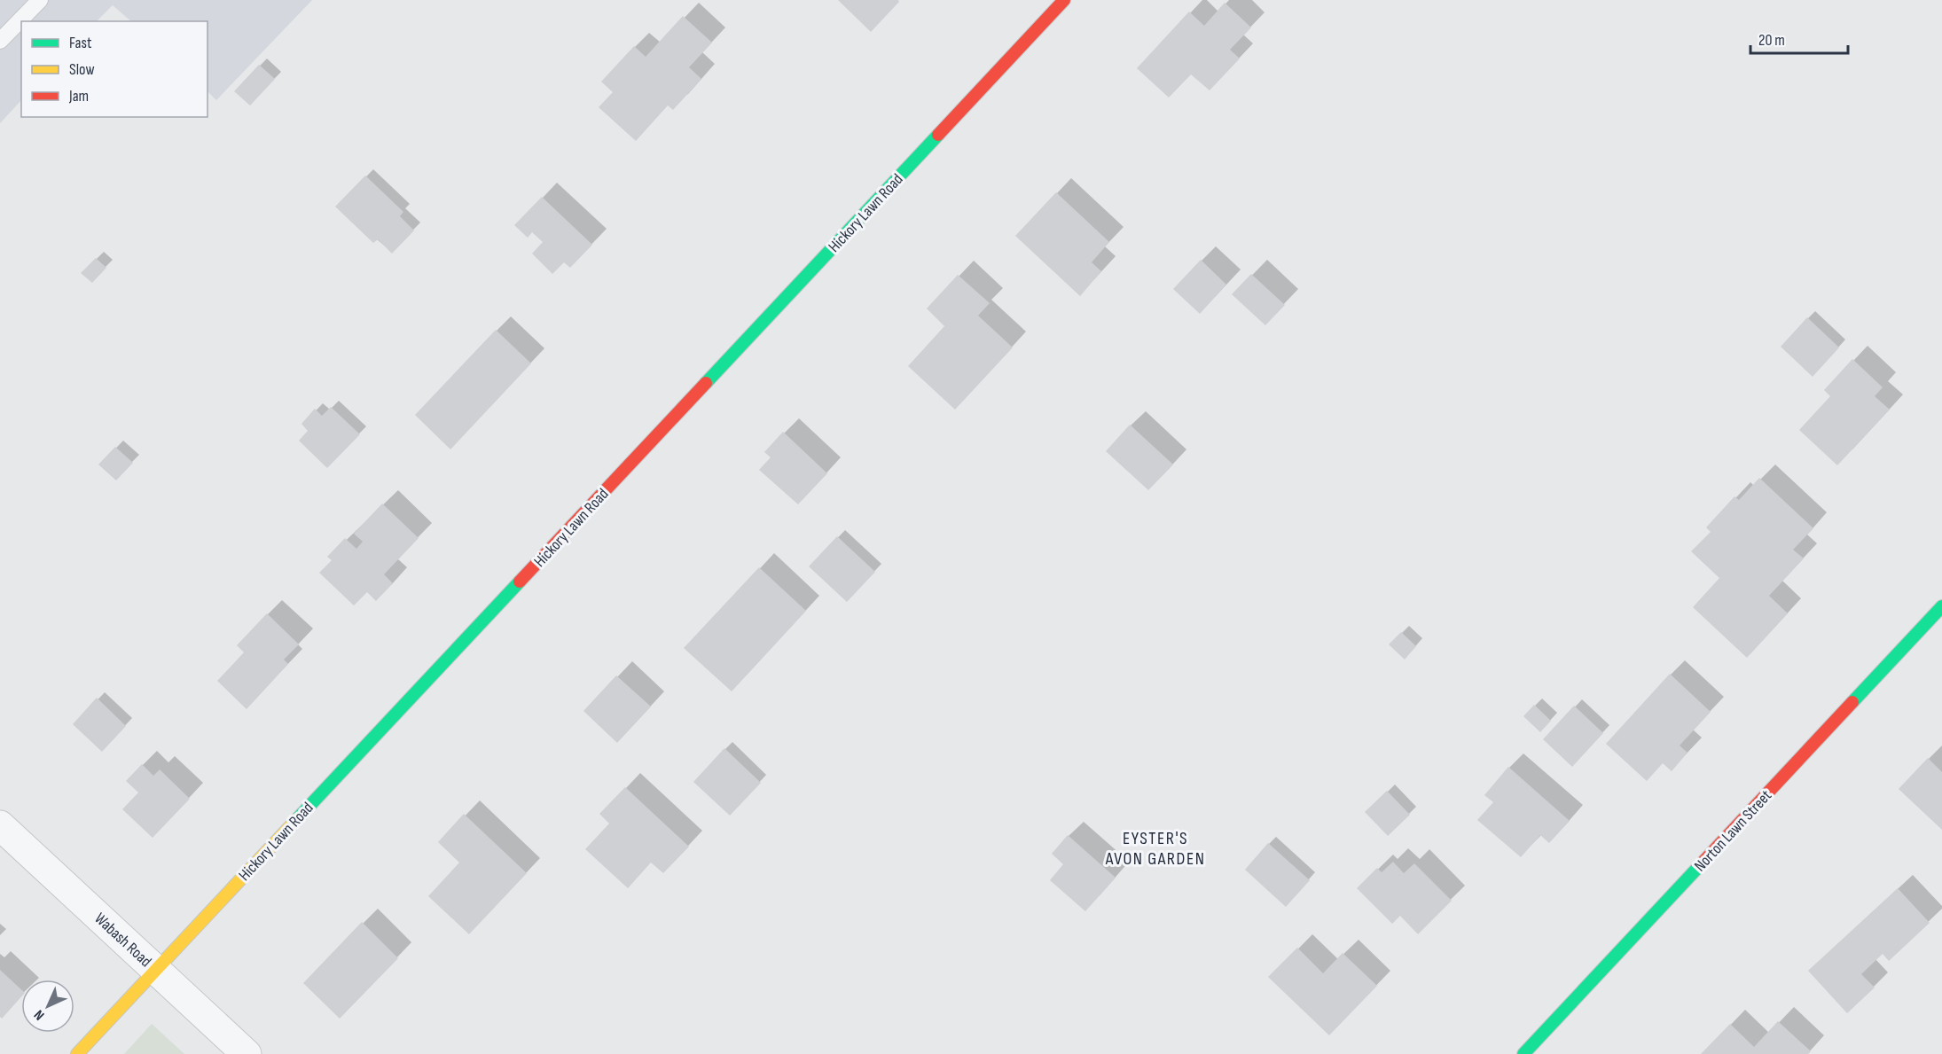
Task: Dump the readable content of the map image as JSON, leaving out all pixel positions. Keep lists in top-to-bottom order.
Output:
{
  "streets": {
    "street": ["Hickory Lawn Road", "Norton Lawn Street", "Wabash Road"]
  },
  "crossings": [
    ["Hickory Lawn Road", "Wabash Road"]
  ],
  "districts": ["EYSTER'S AVON GARDEN"],
  "legend": ["Fast", "Slow", "Jam"],
  "scale_bar": "20 m",
  "north": "bottom left"
}
